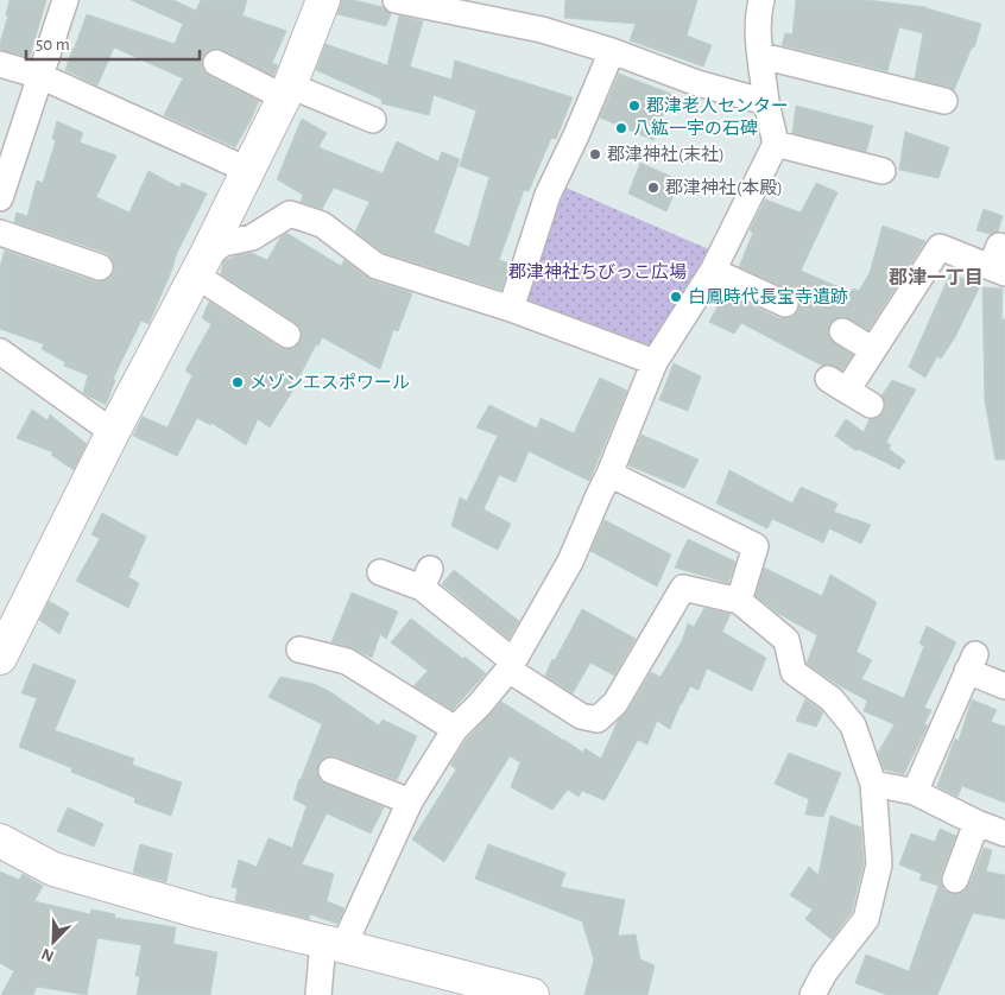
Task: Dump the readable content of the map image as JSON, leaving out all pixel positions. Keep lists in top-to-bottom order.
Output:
{
  "districts": ["郡津一丁目"],
  "parks": ["郡津神社ちびっこ広場"],
  "places": [
    "郡津老人センター",
    "八紘一宇の石碑",
    "郡津神社(末社)",
    "郡津神社(本殿)",
    "白鳳時代長宝寺遺跡",
    "メゾンエスポワール"
  ],
  "scale_bar": "50 m",
  "north": "bottom left"
}
